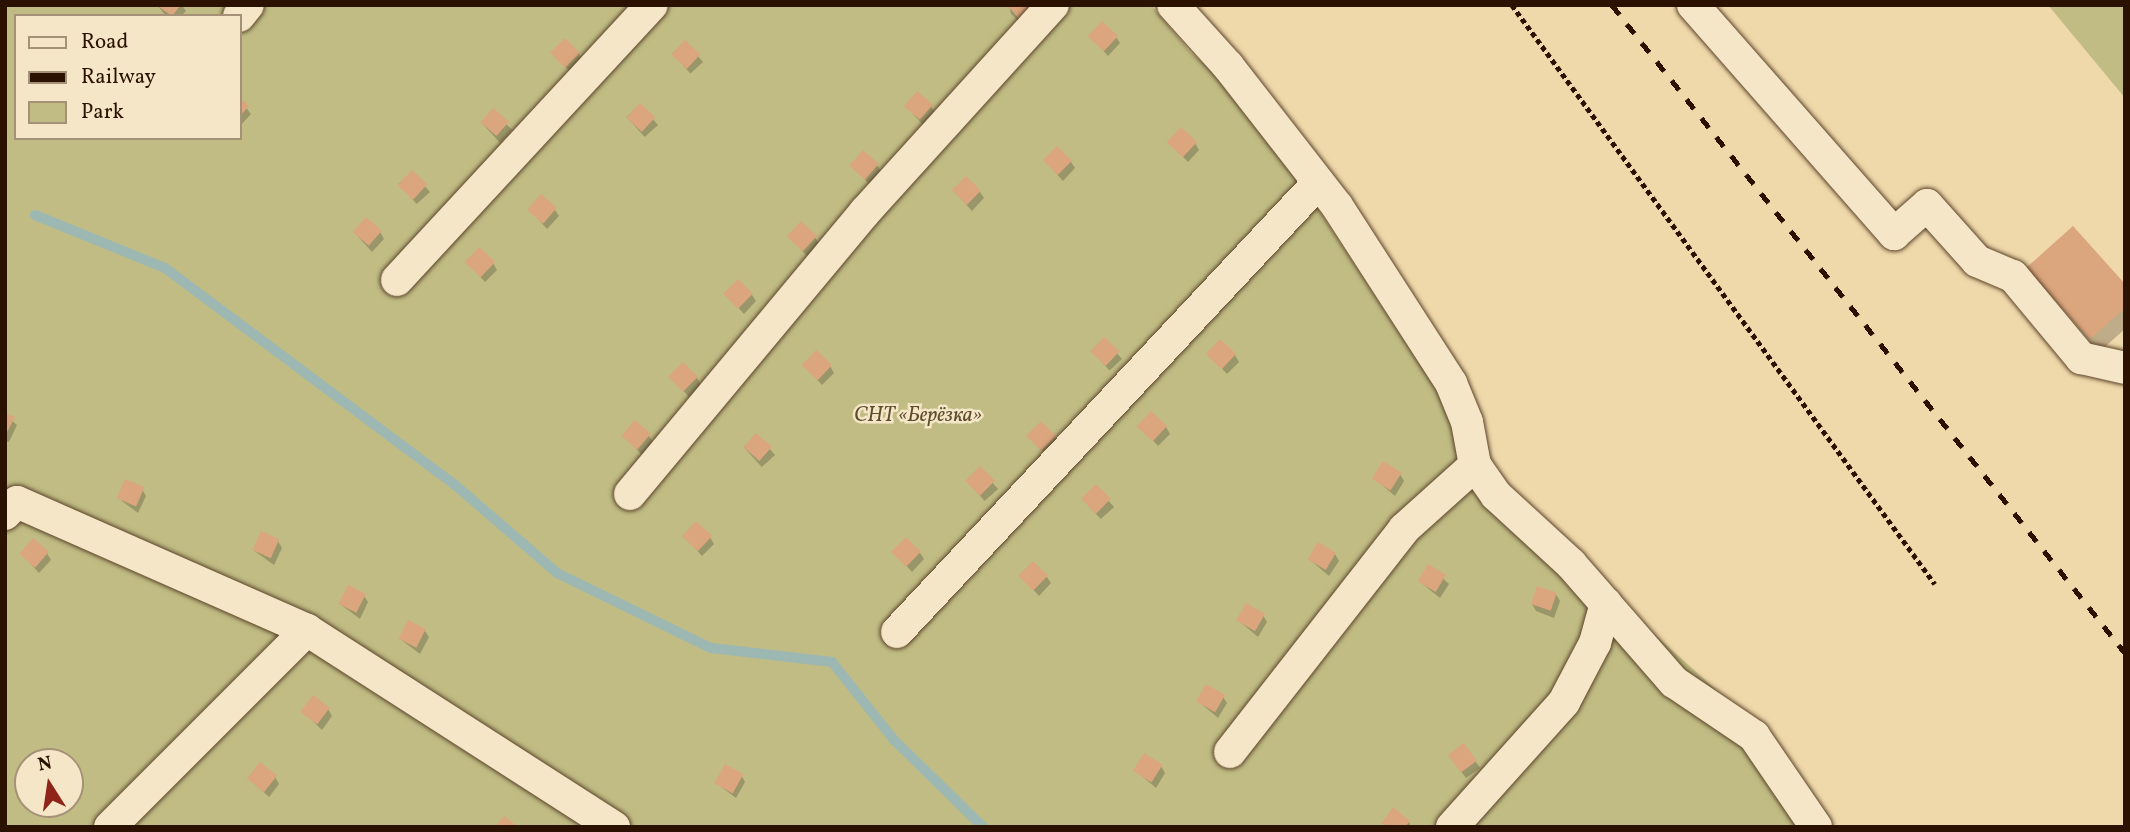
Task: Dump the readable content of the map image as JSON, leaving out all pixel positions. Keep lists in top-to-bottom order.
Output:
{
  "parks": ["СНТ «Берёзка»"],
  "legend": ["Road", "Railway", "Park"],
  "north": "top"
}
